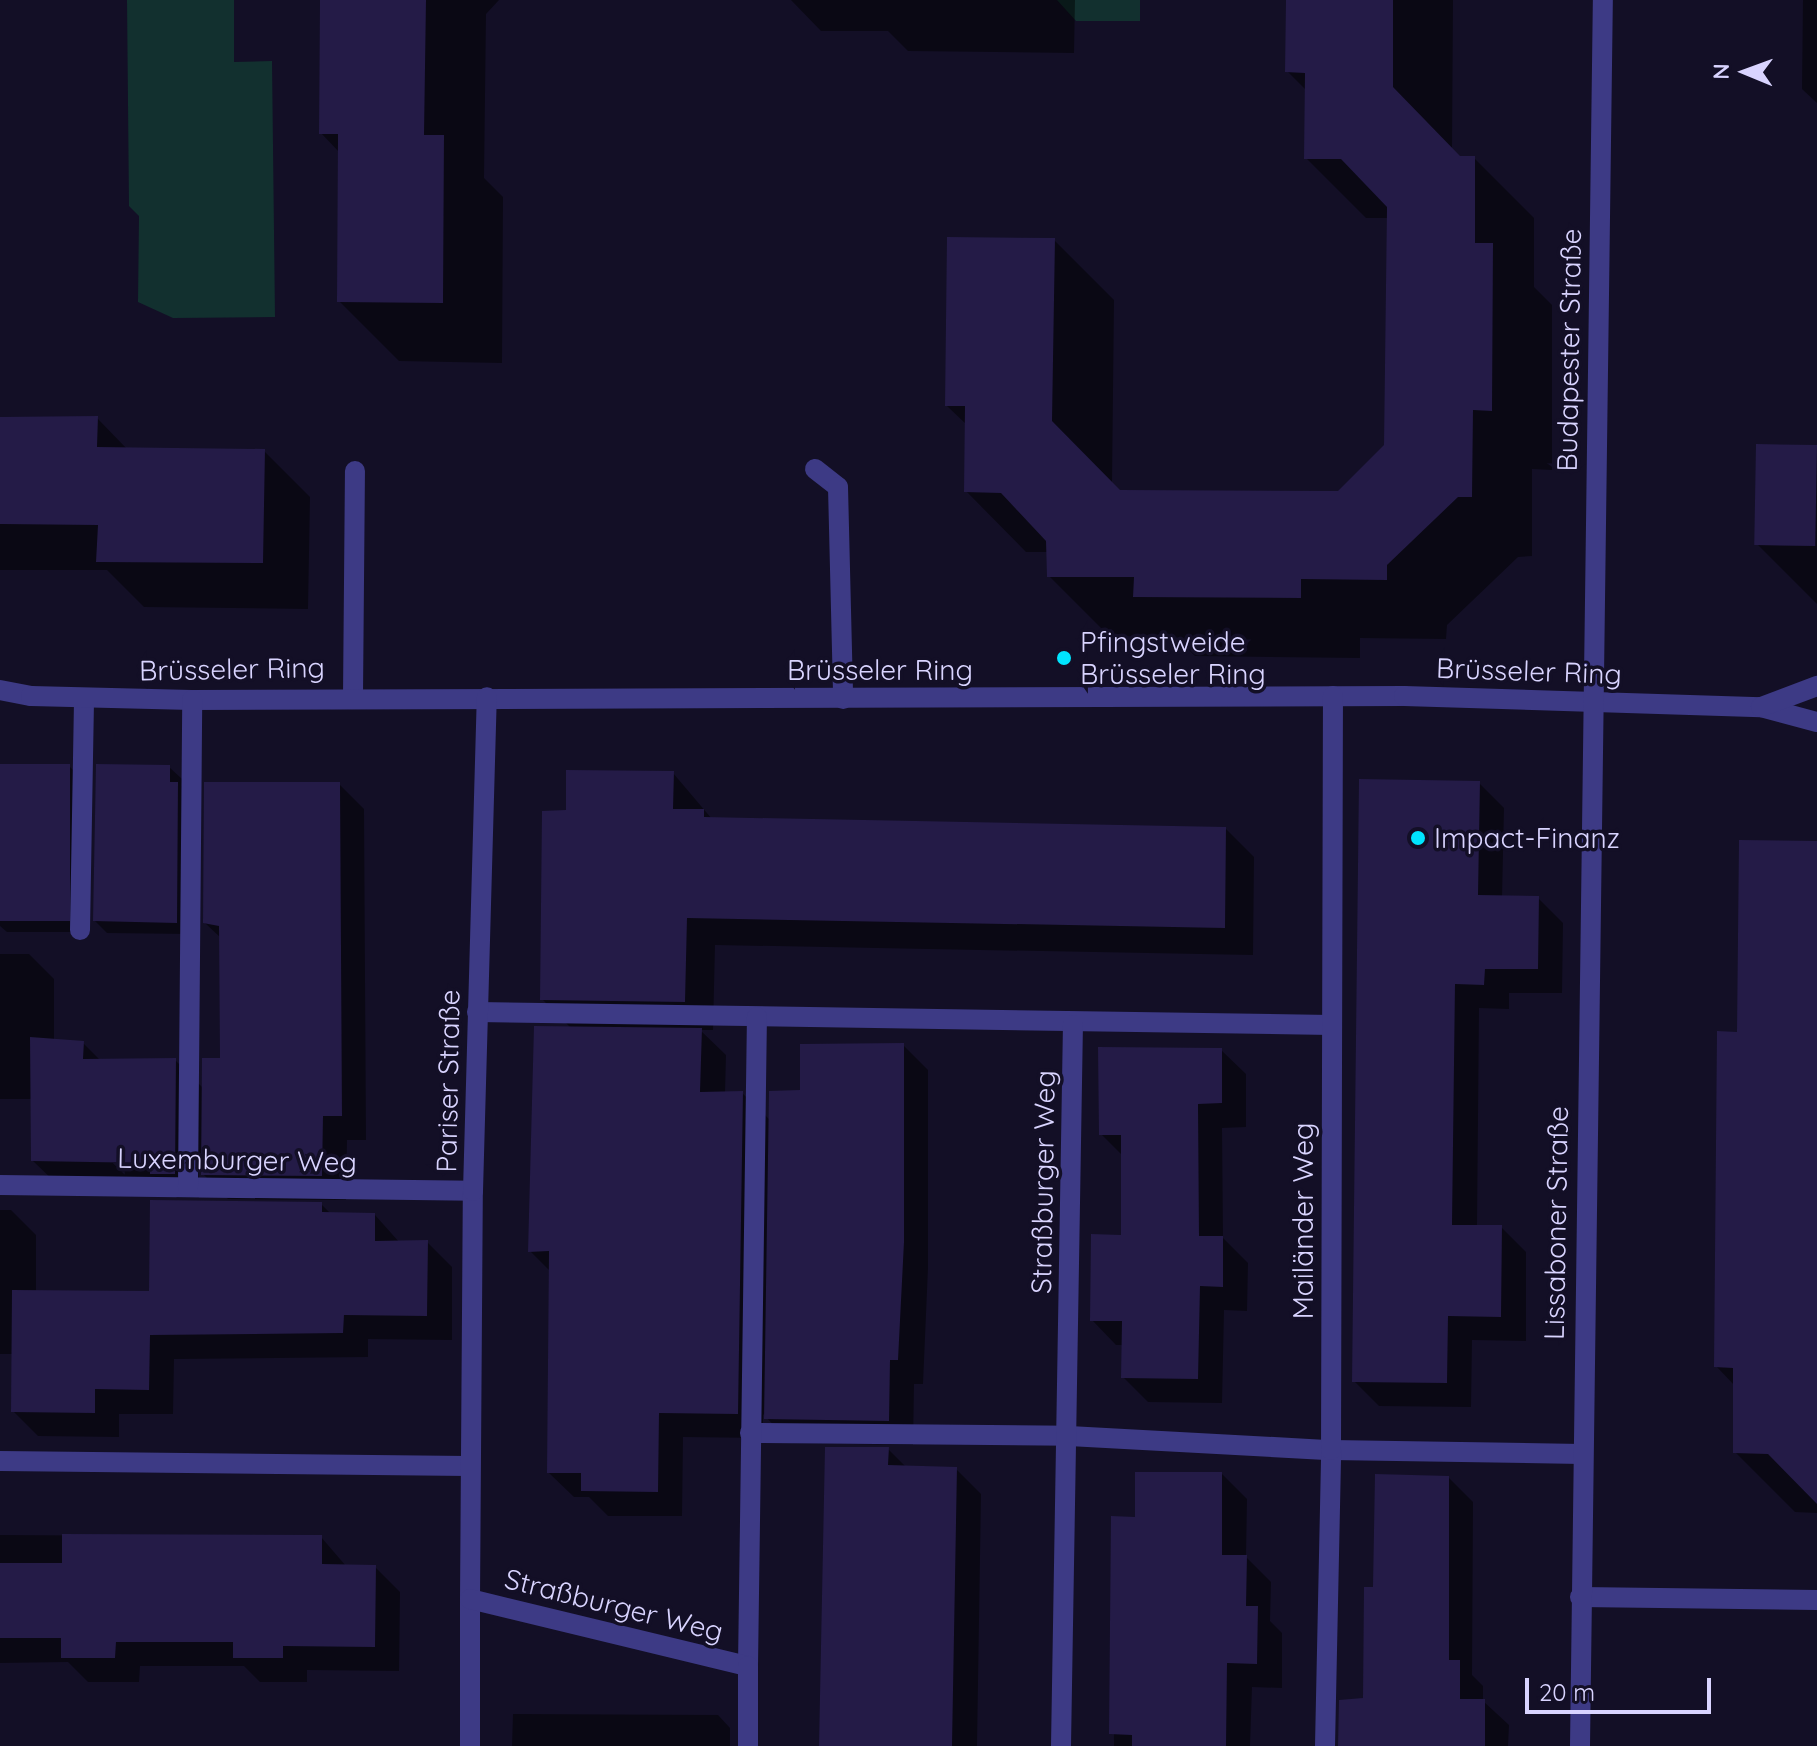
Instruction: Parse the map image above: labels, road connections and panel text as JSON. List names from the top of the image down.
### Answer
{
  "streets": {
    "street": [
      "Budapester Straße",
      "Brüsseler Ring",
      "Pariser Straße",
      "Luxemburger Weg",
      "Straßburger Weg",
      "Mailänder Weg",
      "Lissaboner Straße"
    ]
  },
  "crossings": [
    ["Budapester Straße", "Brüsseler Ring"],
    ["Budapester Straße", "Lissaboner Straße"],
    ["Brüsseler Ring", "Pariser Straße"],
    ["Brüsseler Ring", "Mailänder Weg"],
    ["Brüsseler Ring", "Lissaboner Straße"],
    ["Pariser Straße", "Luxemburger Weg"],
    ["Pariser Straße", "Straßburger Weg"]
  ],
  "places": ["Pfingstweide Brüsseler Ring", "Impact-Finanz"],
  "scale_bar": "20 m",
  "north": "left"
}
